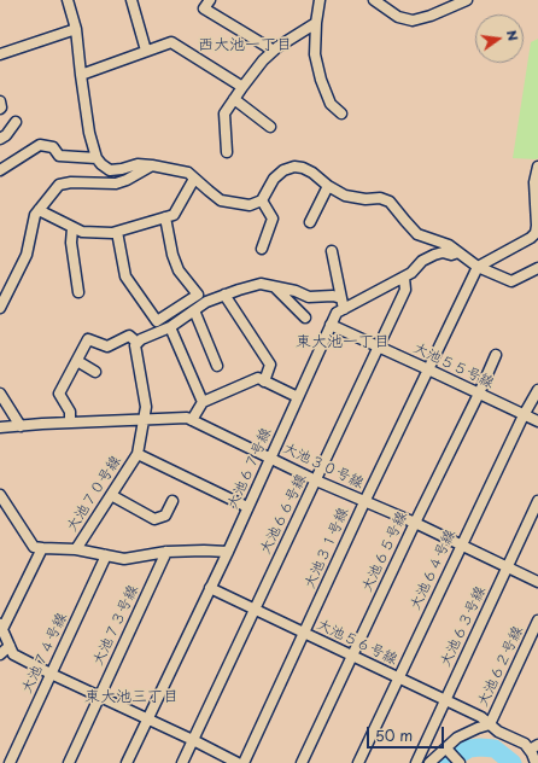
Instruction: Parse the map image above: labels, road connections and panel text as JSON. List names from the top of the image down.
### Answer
{
  "streets": {
    "street": [
      "大池５５号線",
      "大池３０号線",
      "大池６７号線",
      "大池７０号線",
      "大池６６号線",
      "大池３１号線",
      "大池６５号線",
      "大池６４号線",
      "大池７３号線",
      "大池６３号線",
      "大池５６号線",
      "大池７４号線",
      "大池６２号線"
    ]
  },
  "crossings": [
    ["大池５５号線", "大池６７号線"],
    ["大池５５号線", "大池６６号線"],
    ["大池５５号線", "大池３１号線"],
    ["大池５５号線", "大池６５号線"],
    ["大池５５号線", "大池６４号線"],
    ["大池３０号線", "大池６７号線"],
    ["大池３０号線", "大池７０号線"],
    ["大池３０号線", "大池６６号線"],
    ["大池３０号線", "大池３１号線"],
    ["大池３０号線", "大池６５号線"],
    ["大池３０号線", "大池６４号線"],
    ["大池３０号線", "大池６３号線"],
    ["大池６７号線", "大池７０号線"],
    ["大池６７号線", "大池６６号線"],
    ["大池６７号線", "大池５６号線"],
    ["大池６６号線", "大池５６号線"],
    ["大池３１号線", "大池５６号線"],
    ["大池６５号線", "大池５６号線"],
    ["大池６４号線", "大池５６号線"],
    ["大池６３号線", "大池５６号線"],
    ["大池５６号線", "大池６２号線"]
  ],
  "districts": ["西大池一丁目", "東大池一丁目", "東大池三丁目"],
  "scale_bar": "50 m",
  "north": "right"
}
